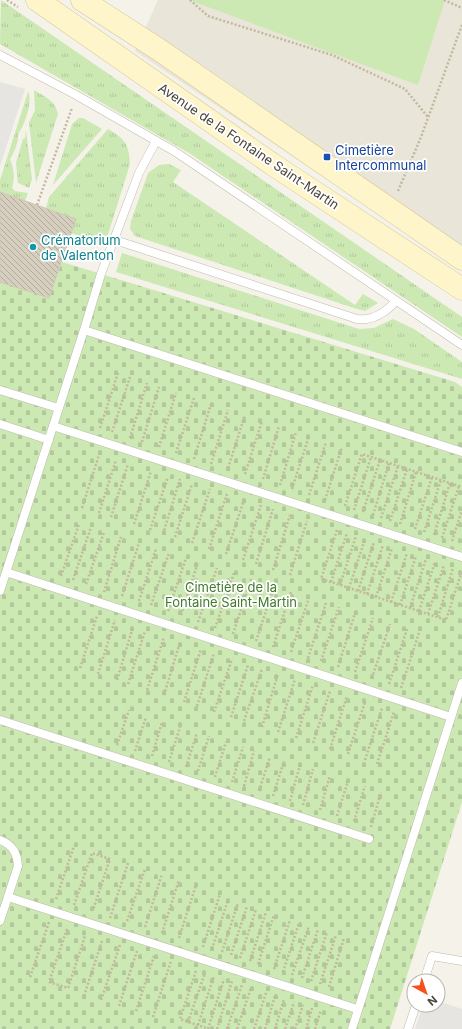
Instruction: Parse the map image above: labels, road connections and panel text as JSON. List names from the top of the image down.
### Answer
{
  "streets": {
    "main road": ["Avenue de la Fontaine Saint-Martin"]
  },
  "parks": ["Cimetière de la Fontaine Saint-Martin"],
  "places": {
    "transit": ["Cimetière Intercommunal"],
    "other": ["Crématorium de Valenton"]
  },
  "north": "bottom right"
}
